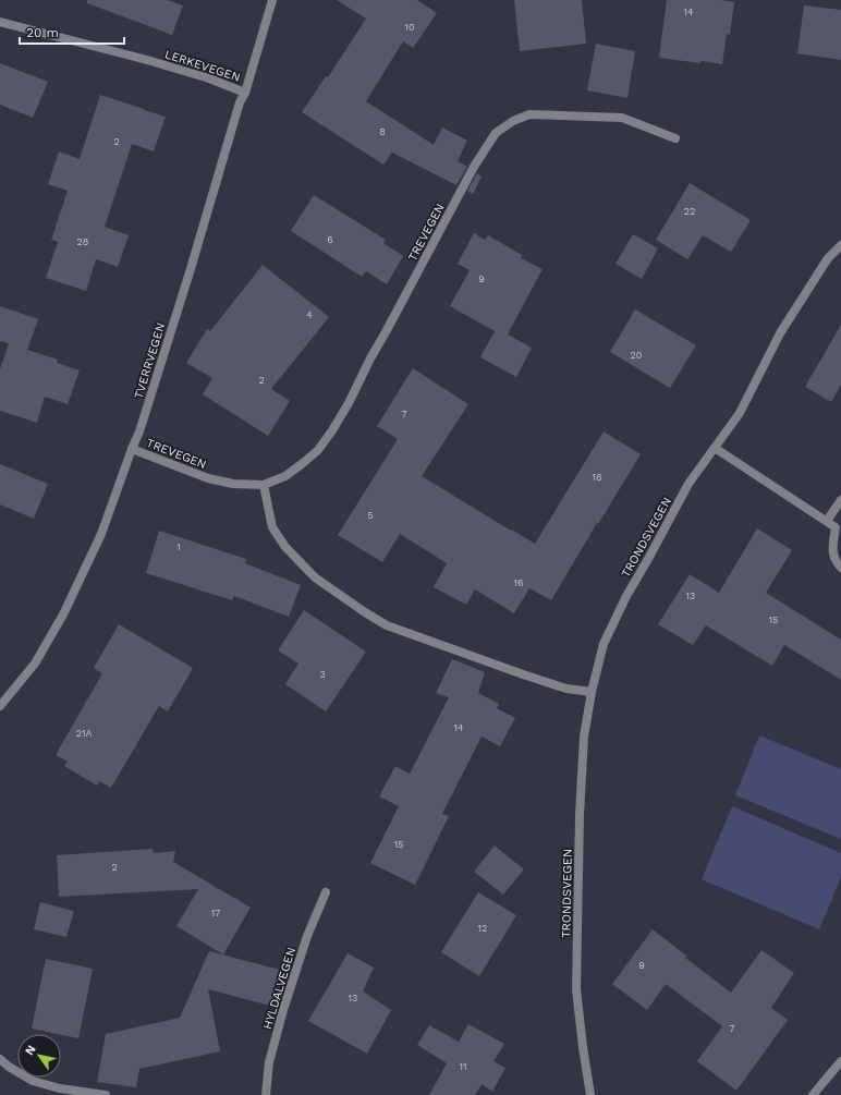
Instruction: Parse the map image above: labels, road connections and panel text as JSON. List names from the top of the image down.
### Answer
{
  "streets": {
    "street": [
      "LERKEVEGEN",
      "TREVEGEN",
      "TVERRVEGEN",
      "TRONDSVEGEN",
      "HYLDALVEGEN"
    ]
  },
  "crossings": [
    ["LERKEVEGEN", "TVERRVEGEN"],
    ["TREVEGEN", "TVERRVEGEN"]
  ],
  "house_numbers": [
    "14",
    "10",
    "8",
    "2",
    "22",
    "6",
    "28",
    "9",
    "4",
    "20",
    "2",
    "7",
    "18",
    "5",
    "1",
    "16",
    "13",
    "15",
    "3",
    "14",
    "21A",
    "15",
    "2",
    "17",
    "12",
    "9",
    "13",
    "7",
    "11"
  ],
  "scale_bar": "20 m",
  "north": "top left"
}
